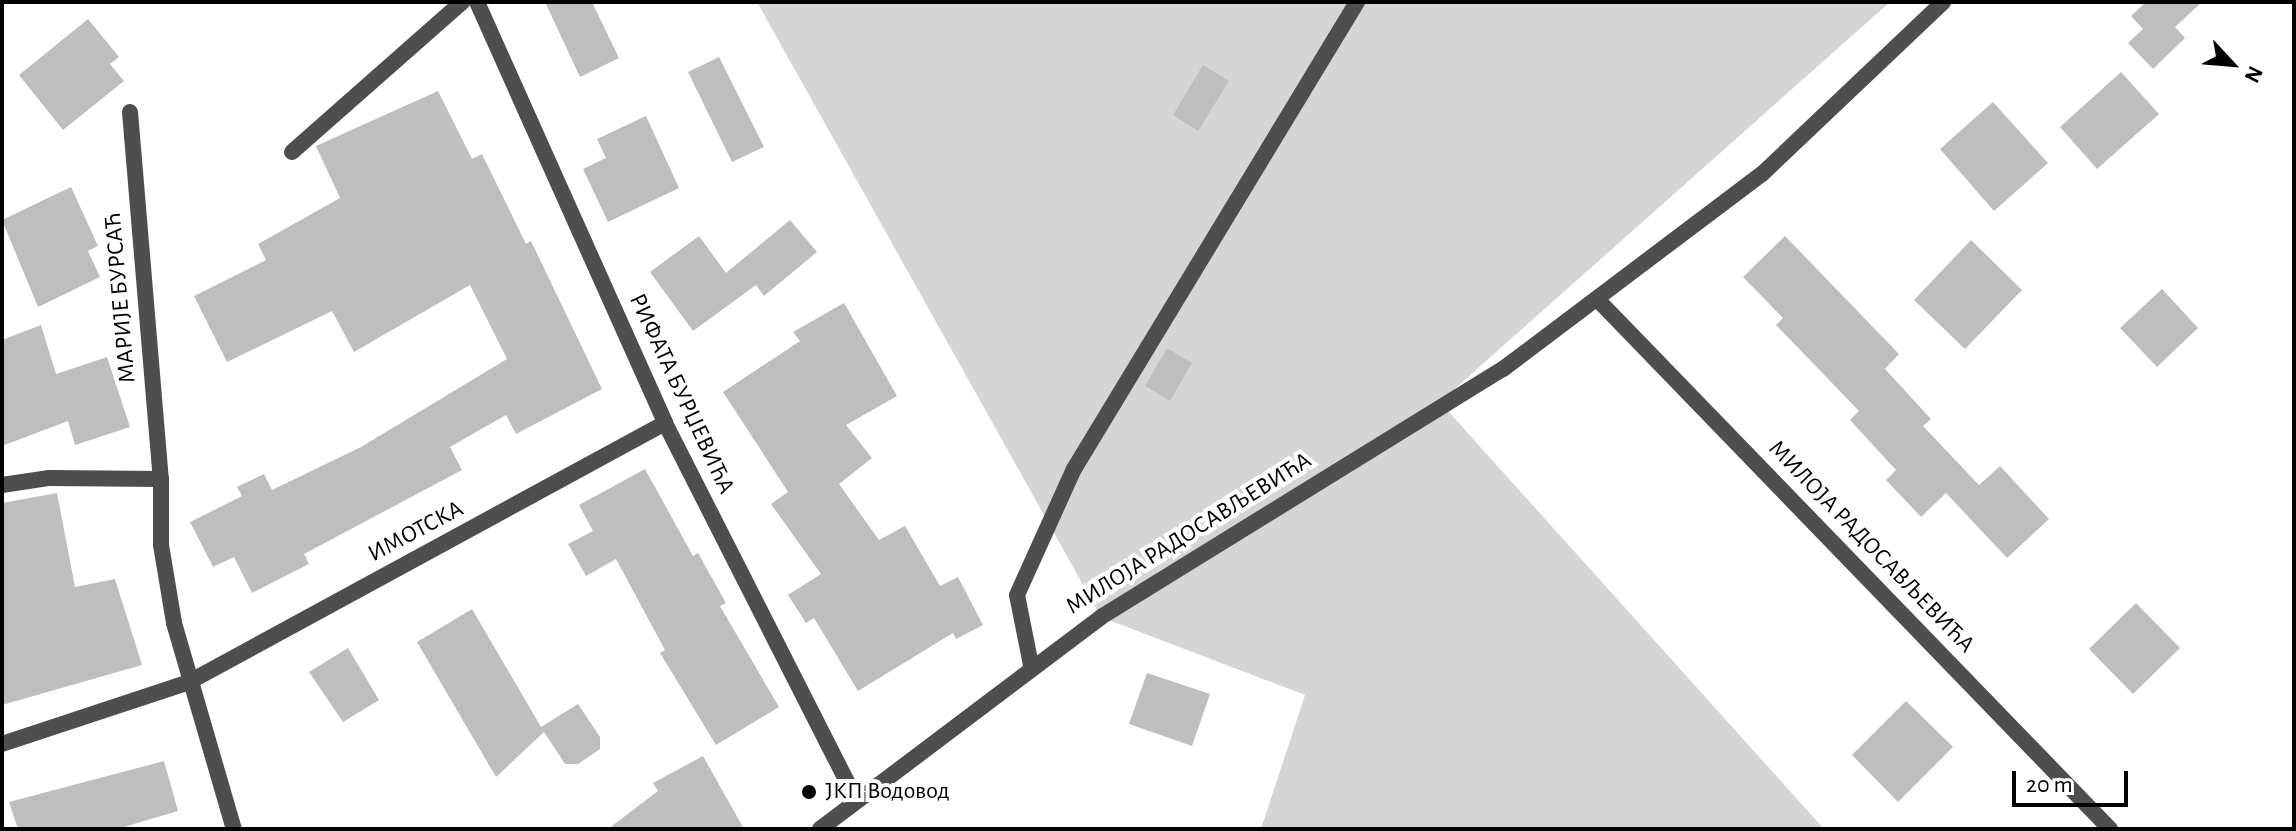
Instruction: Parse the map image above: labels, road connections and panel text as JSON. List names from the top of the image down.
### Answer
{
  "streets": {
    "street": [
      "МАРИЈЕ БУРСАЋ",
      "РИФАТА БУРЏЕВИЋА",
      "ИМОТСКА",
      "МИЛОЈА РАДОСАВЉЕВИЋА"
    ]
  },
  "crossings": [
    ["МАРИЈЕ БУРСАЋ", "ИМОТСКА"],
    ["РИФАТА БУРЏЕВИЋА", "ИМОТСКА"],
    ["РИФАТА БУРЏЕВИЋА", "МИЛОЈА РАДОСАВЉЕВИЋА"]
  ],
  "places": ["ЈКП Водовод"],
  "scale_bar": "20 m",
  "north": "bottom right"
}
